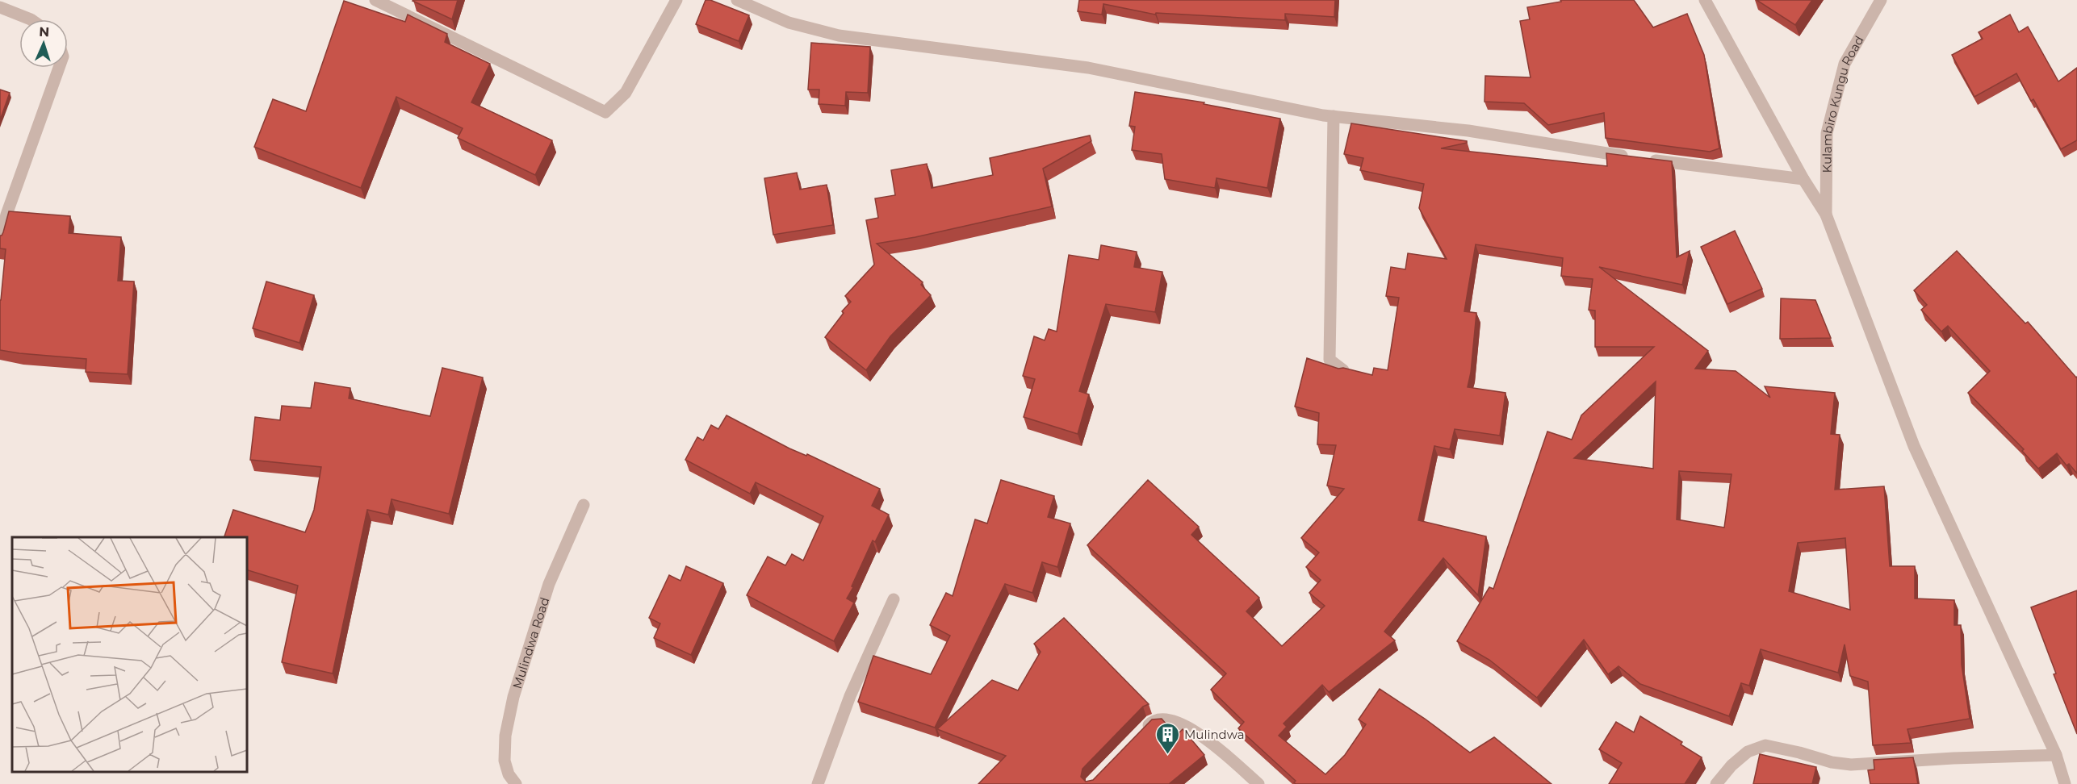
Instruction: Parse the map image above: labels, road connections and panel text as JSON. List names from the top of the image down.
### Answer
{
  "streets": {
    "street": ["Kulambiro Kungu Road", "Mulindwa Road"]
  },
  "places": {
    "building": ["Mulindwa"]
  },
  "north": "top"
}
